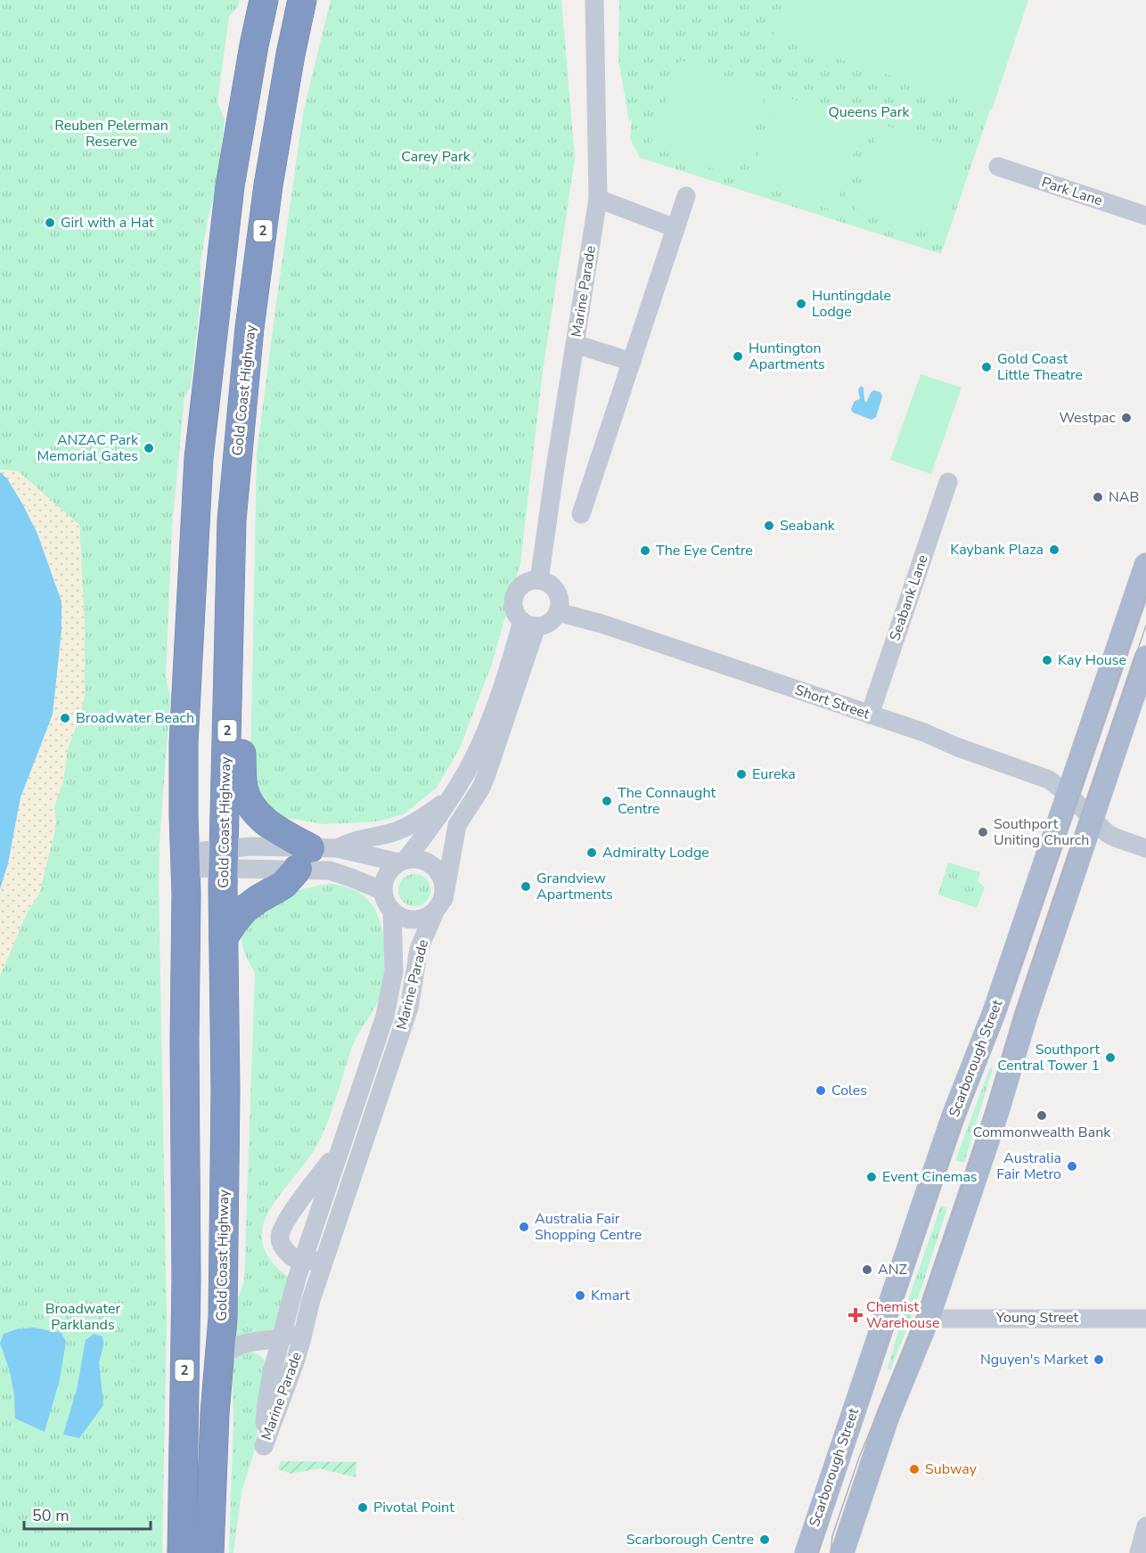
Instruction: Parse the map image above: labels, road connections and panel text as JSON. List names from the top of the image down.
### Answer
{
  "streets": {
    "highway": ["2", "Gold Coast Highway"],
    "main road": ["Scarborough Street"],
    "street": [
      "Park Lane",
      "Marine Parade",
      "Seabank Lane",
      "Short Street",
      "Young Street"
    ]
  },
  "crossings": [
    ["Marine Parade", "Short Street"],
    ["Seabank Lane", "Short Street"],
    ["Short Street", "Scarborough Street"]
  ],
  "parks": [
    "Queens Park",
    "Reuben Pelerman Reserve",
    "Carey Park",
    "Broadwater Parklands"
  ],
  "places": {
    "other": [
      "Girl with a Hat",
      "Huntingdale Lodge",
      "Huntington Apartments",
      "Gold Coast Little Theatre",
      "Westpac",
      "ANZAC Park Memorial Gates",
      "NAB",
      "Seabank",
      "Kaybank Plaza",
      "The Eye Centre",
      "Kay House",
      "Broadwater Beach",
      "Eureka",
      "The Connaught Centre",
      "Southport Uniting Church",
      "Admiralty Lodge",
      "Grandview Apartments",
      "Southport Central Tower 1",
      "Coles",
      "Commonwealth Bank",
      "Australia Fair Metro",
      "Event Cinemas",
      "Australia Fair Shopping Centre",
      "ANZ",
      "Kmart",
      "Nguyen's Market",
      "Subway",
      "Pivotal Point",
      "Scarborough Centre"
    ],
    "health": ["Chemist Warehouse"]
  },
  "scale_bar": "50 m"
}
